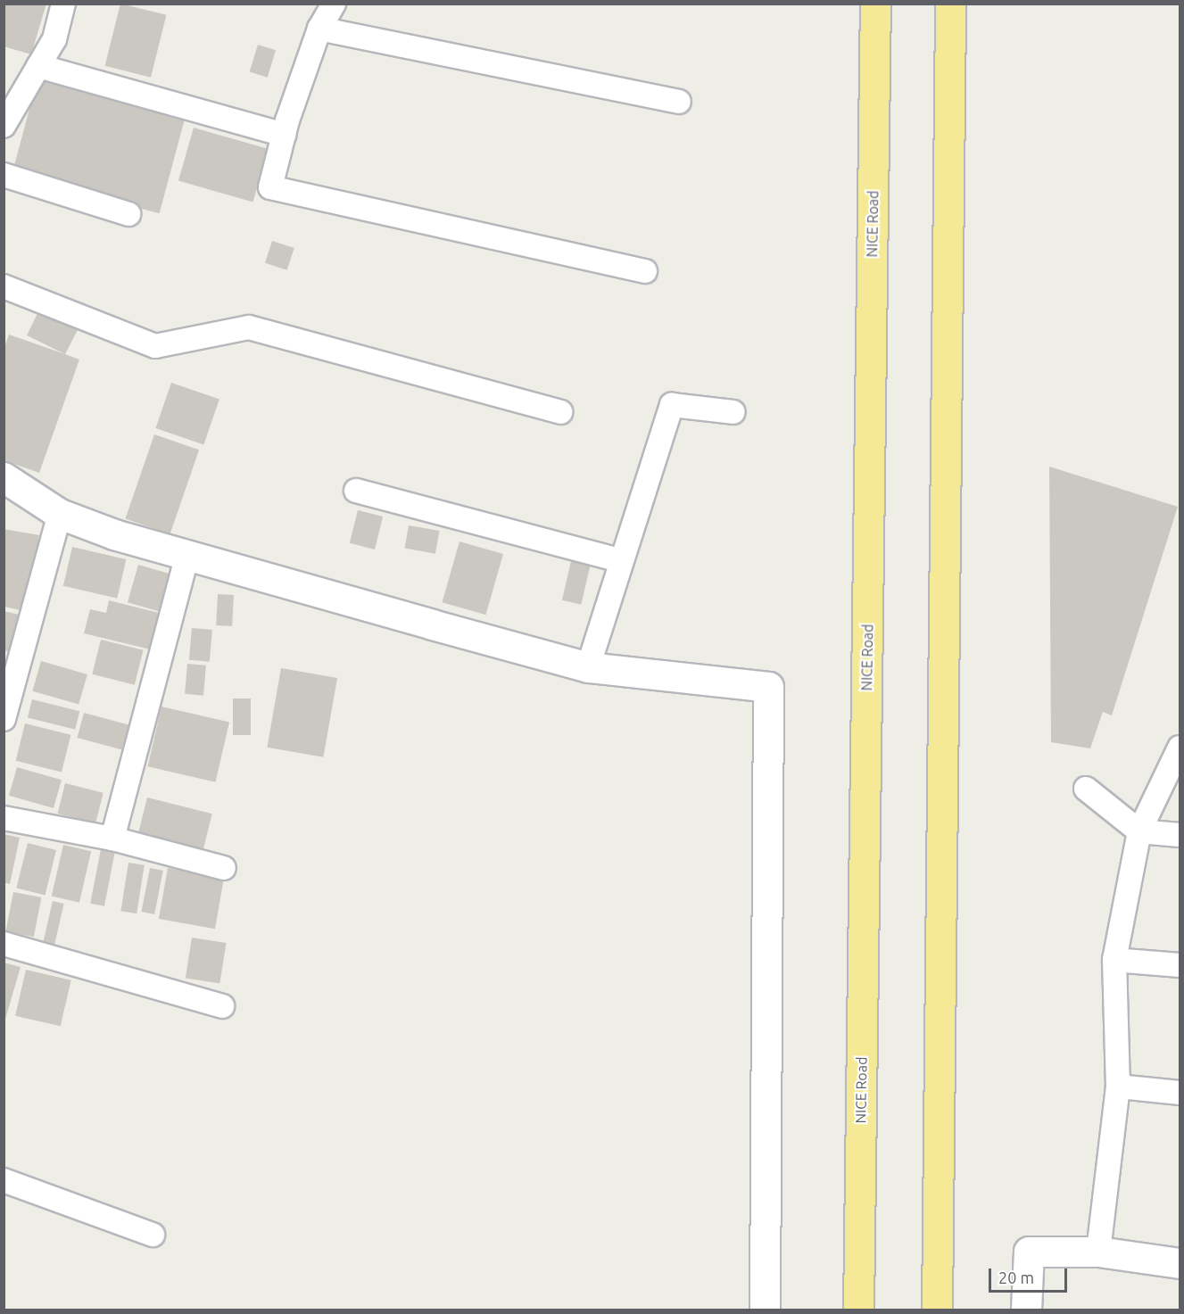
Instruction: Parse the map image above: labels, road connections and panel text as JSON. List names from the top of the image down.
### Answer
{
  "streets": {
    "highway": ["NICE Road"]
  },
  "scale_bar": "20 m"
}
